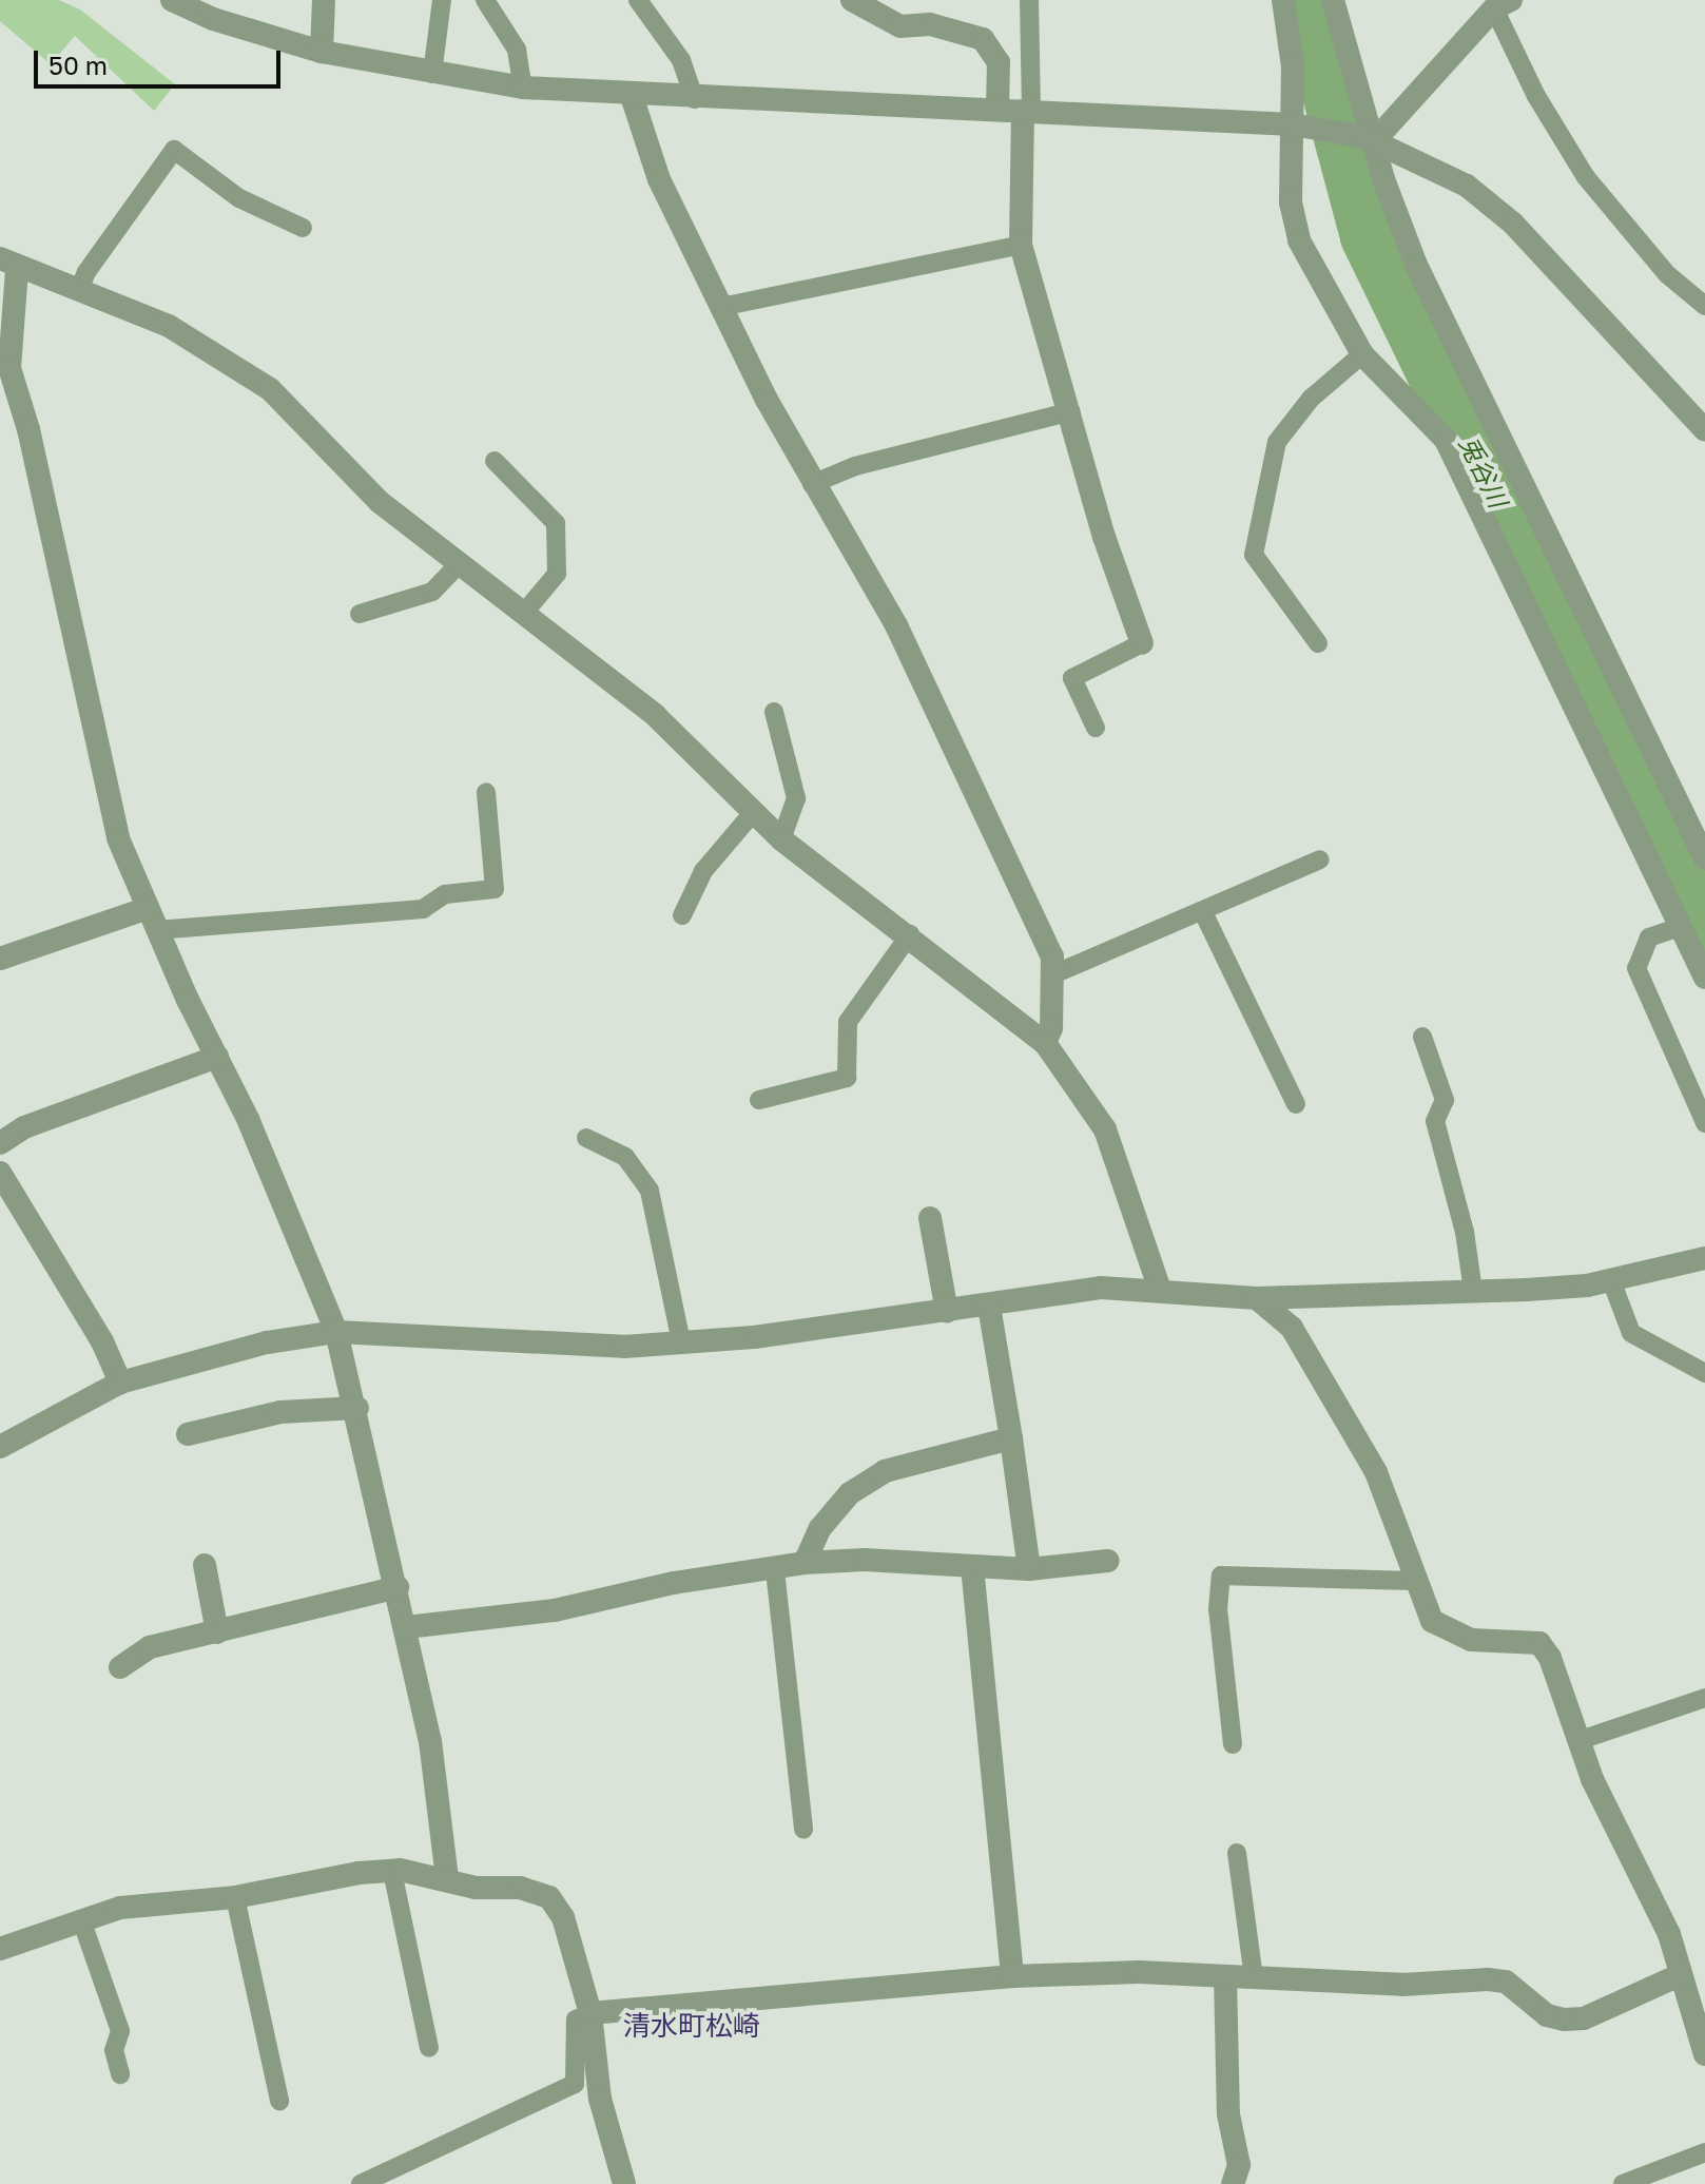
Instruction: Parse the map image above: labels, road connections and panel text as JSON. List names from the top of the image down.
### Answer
{
  "districts": ["清水町松崎"],
  "water": ["兎谷川"],
  "scale_bar": "50 m"
}
